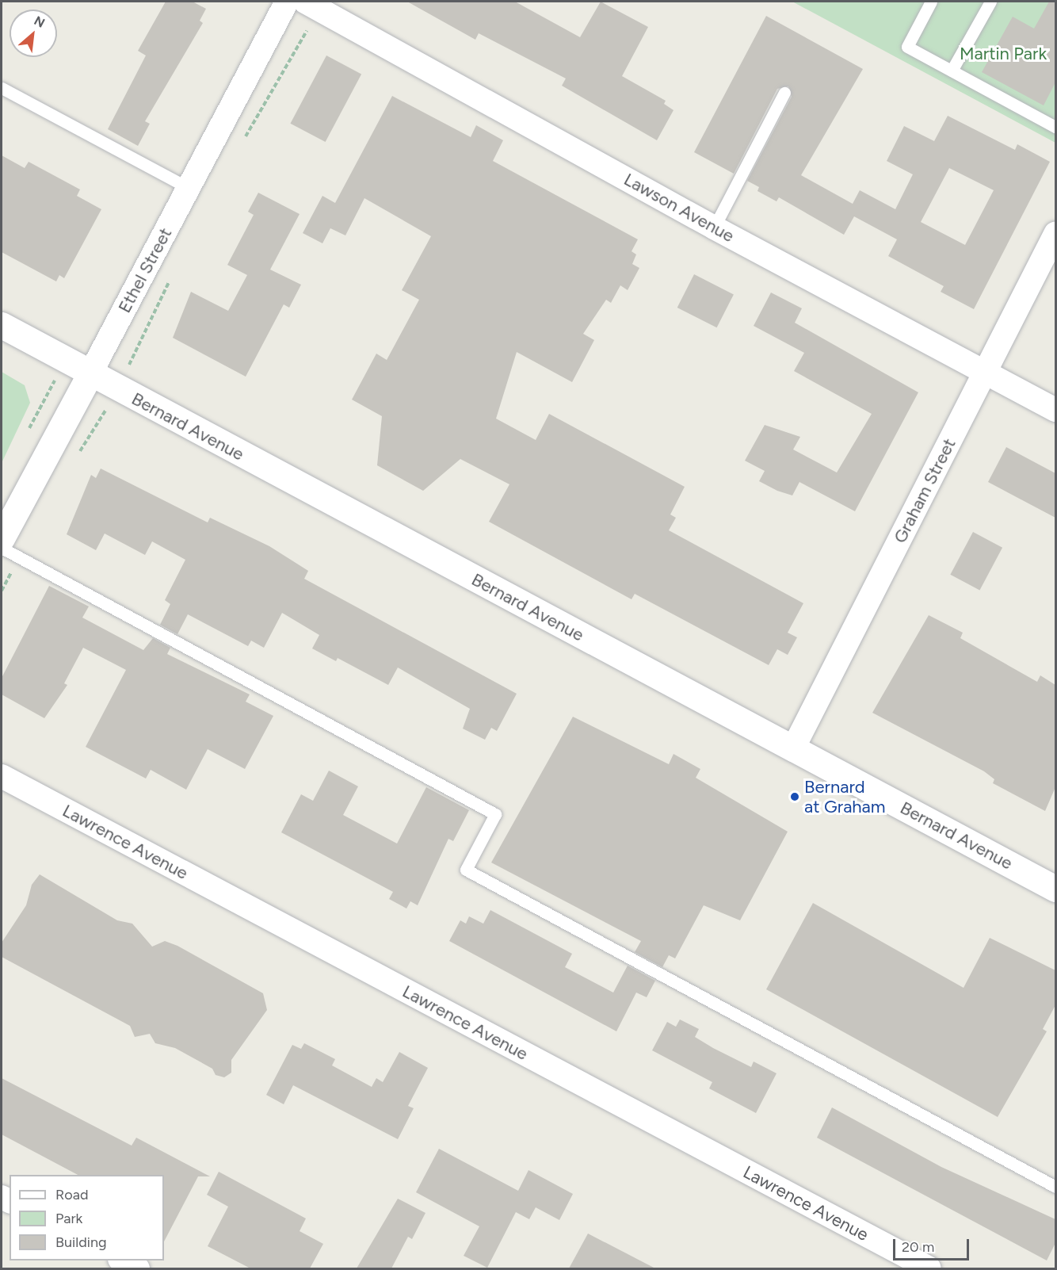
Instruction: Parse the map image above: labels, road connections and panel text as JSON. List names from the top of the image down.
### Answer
{
  "streets": {
    "street": [
      "Lawson Avenue",
      "Ethel Street",
      "Bernard Avenue",
      "Graham Street",
      "Lawrence Avenue"
    ]
  },
  "crossings": [
    ["Lawson Avenue", "Graham Street"],
    ["Ethel Street", "Bernard Avenue"],
    ["Bernard Avenue", "Graham Street"]
  ],
  "parks": ["Martin Park"],
  "places": ["Bernard at Graham"],
  "legend": ["Road", "Park", "Building"],
  "scale_bar": "20 m",
  "north": "top right"
}
